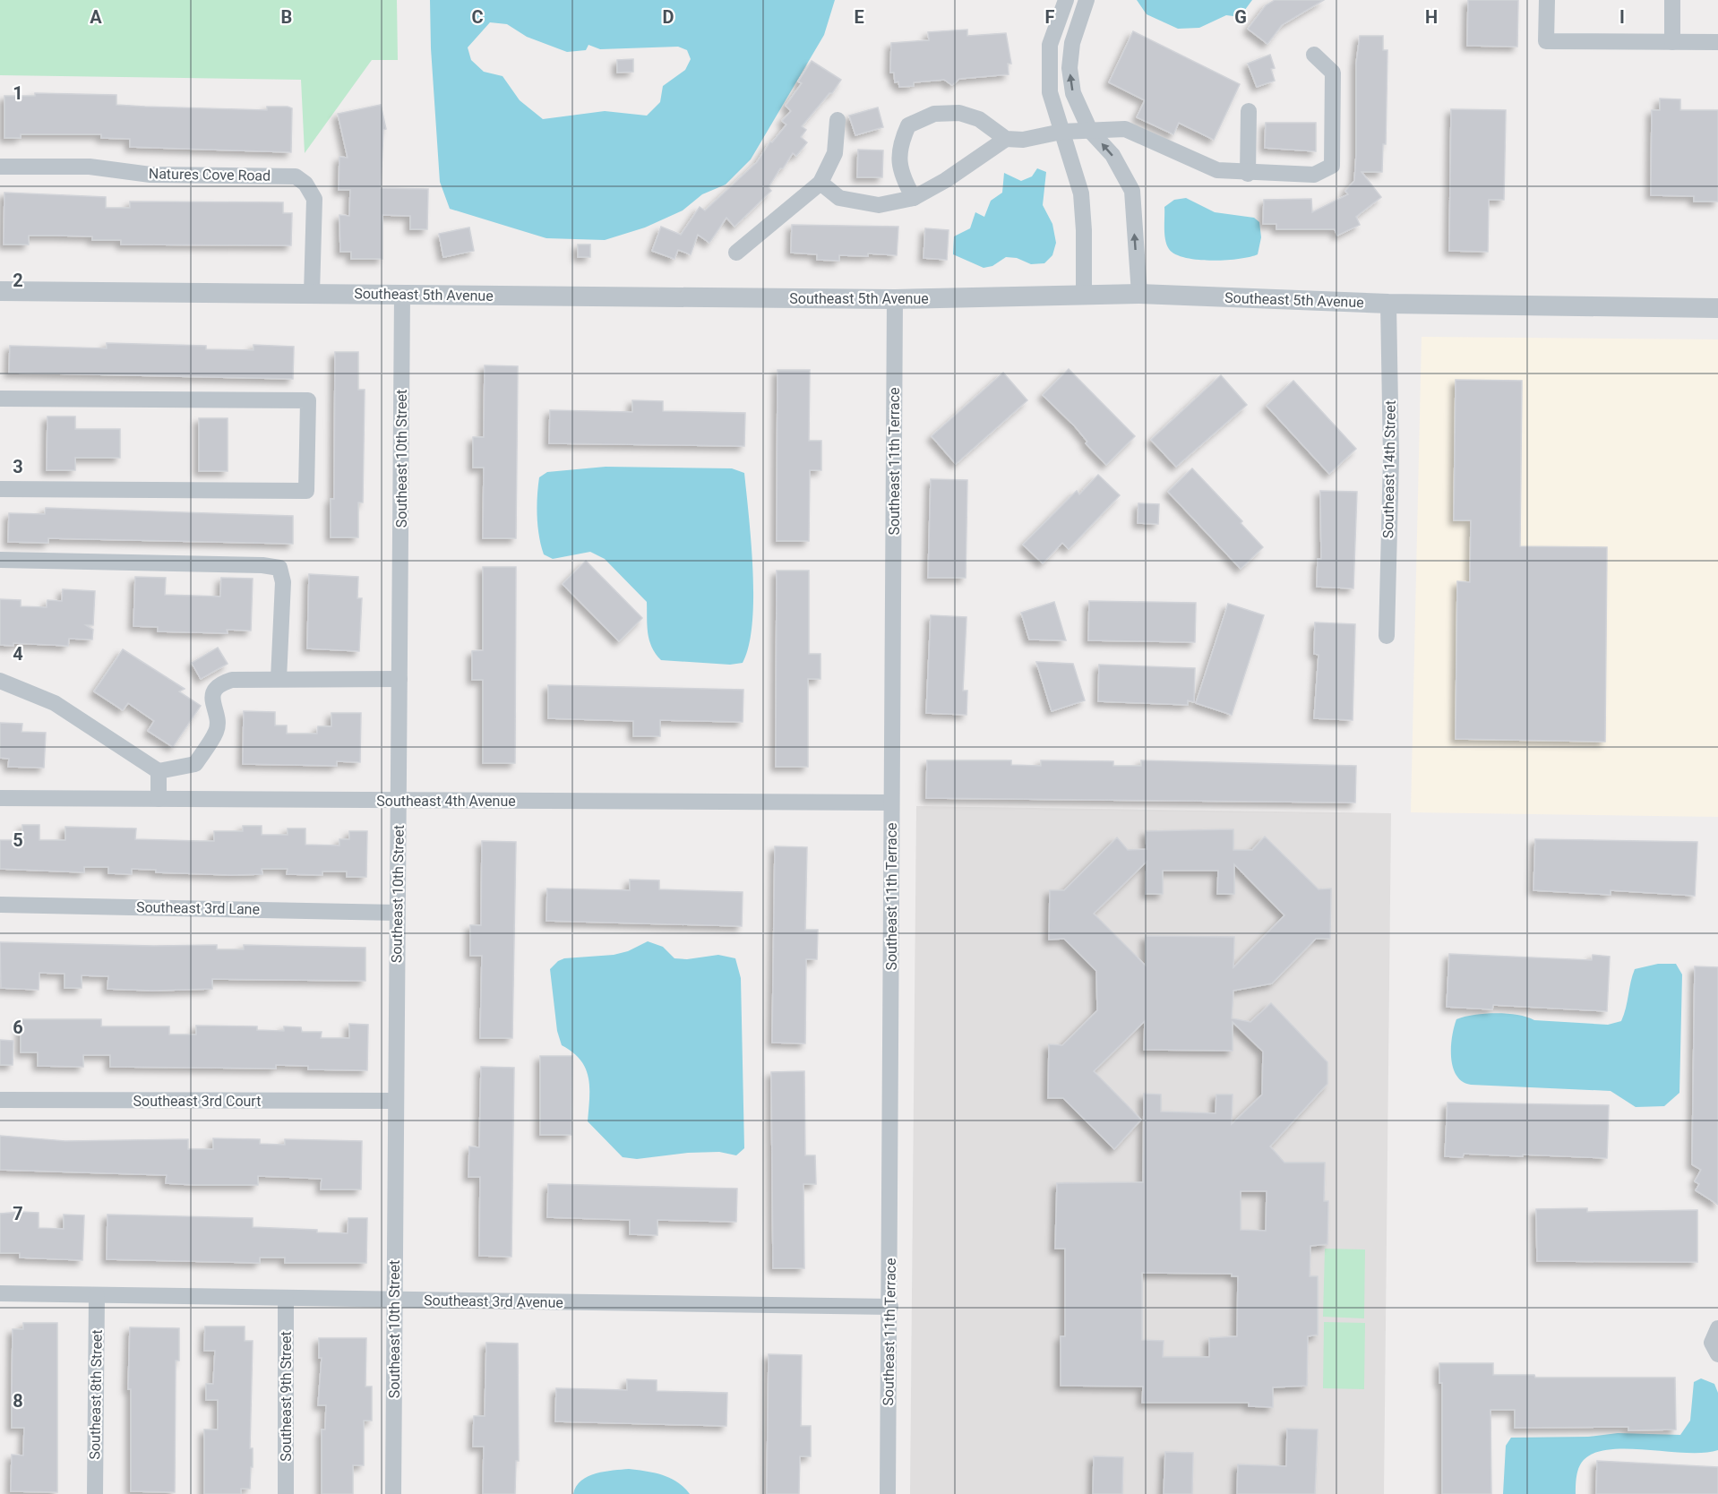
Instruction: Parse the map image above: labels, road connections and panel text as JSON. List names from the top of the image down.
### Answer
{
  "streets": {
    "street": [
      "Natures Cove Road",
      "Southeast 5th Avenue",
      "Southeast 10th Street",
      "Southeast 11th Terrace",
      "Southeast 14th Street",
      "Southeast 4th Avenue",
      "Southeast 3rd Lane",
      "Southeast 3rd Court",
      "Southeast 3rd Avenue",
      "Southeast 8th Street",
      "Southeast 9th Street"
    ]
  },
  "crossings": [
    ["Natures Cove Road", "Southeast 5th Avenue"],
    ["Southeast 5th Avenue", "Southeast 10th Street"],
    ["Southeast 5th Avenue", "Southeast 11th Terrace"],
    ["Southeast 5th Avenue", "Southeast 14th Street"],
    ["Southeast 10th Street", "Southeast 4th Avenue"],
    ["Southeast 10th Street", "Southeast 3rd Lane"],
    ["Southeast 10th Street", "Southeast 3rd Court"],
    ["Southeast 10th Street", "Southeast 3rd Avenue"],
    ["Southeast 11th Terrace", "Southeast 4th Avenue"],
    ["Southeast 11th Terrace", "Southeast 3rd Avenue"],
    ["Southeast 3rd Avenue", "Southeast 8th Street"],
    ["Southeast 3rd Avenue", "Southeast 9th Street"]
  ],
  "grid": {
    "columns": [
      "A",
      "B",
      "C",
      "D",
      "E",
      "F",
      "G",
      "H",
      "I"
    ],
    "rows": [
      "1",
      "2",
      "3",
      "4",
      "5",
      "6",
      "7",
      "8"
    ]
  }
}
